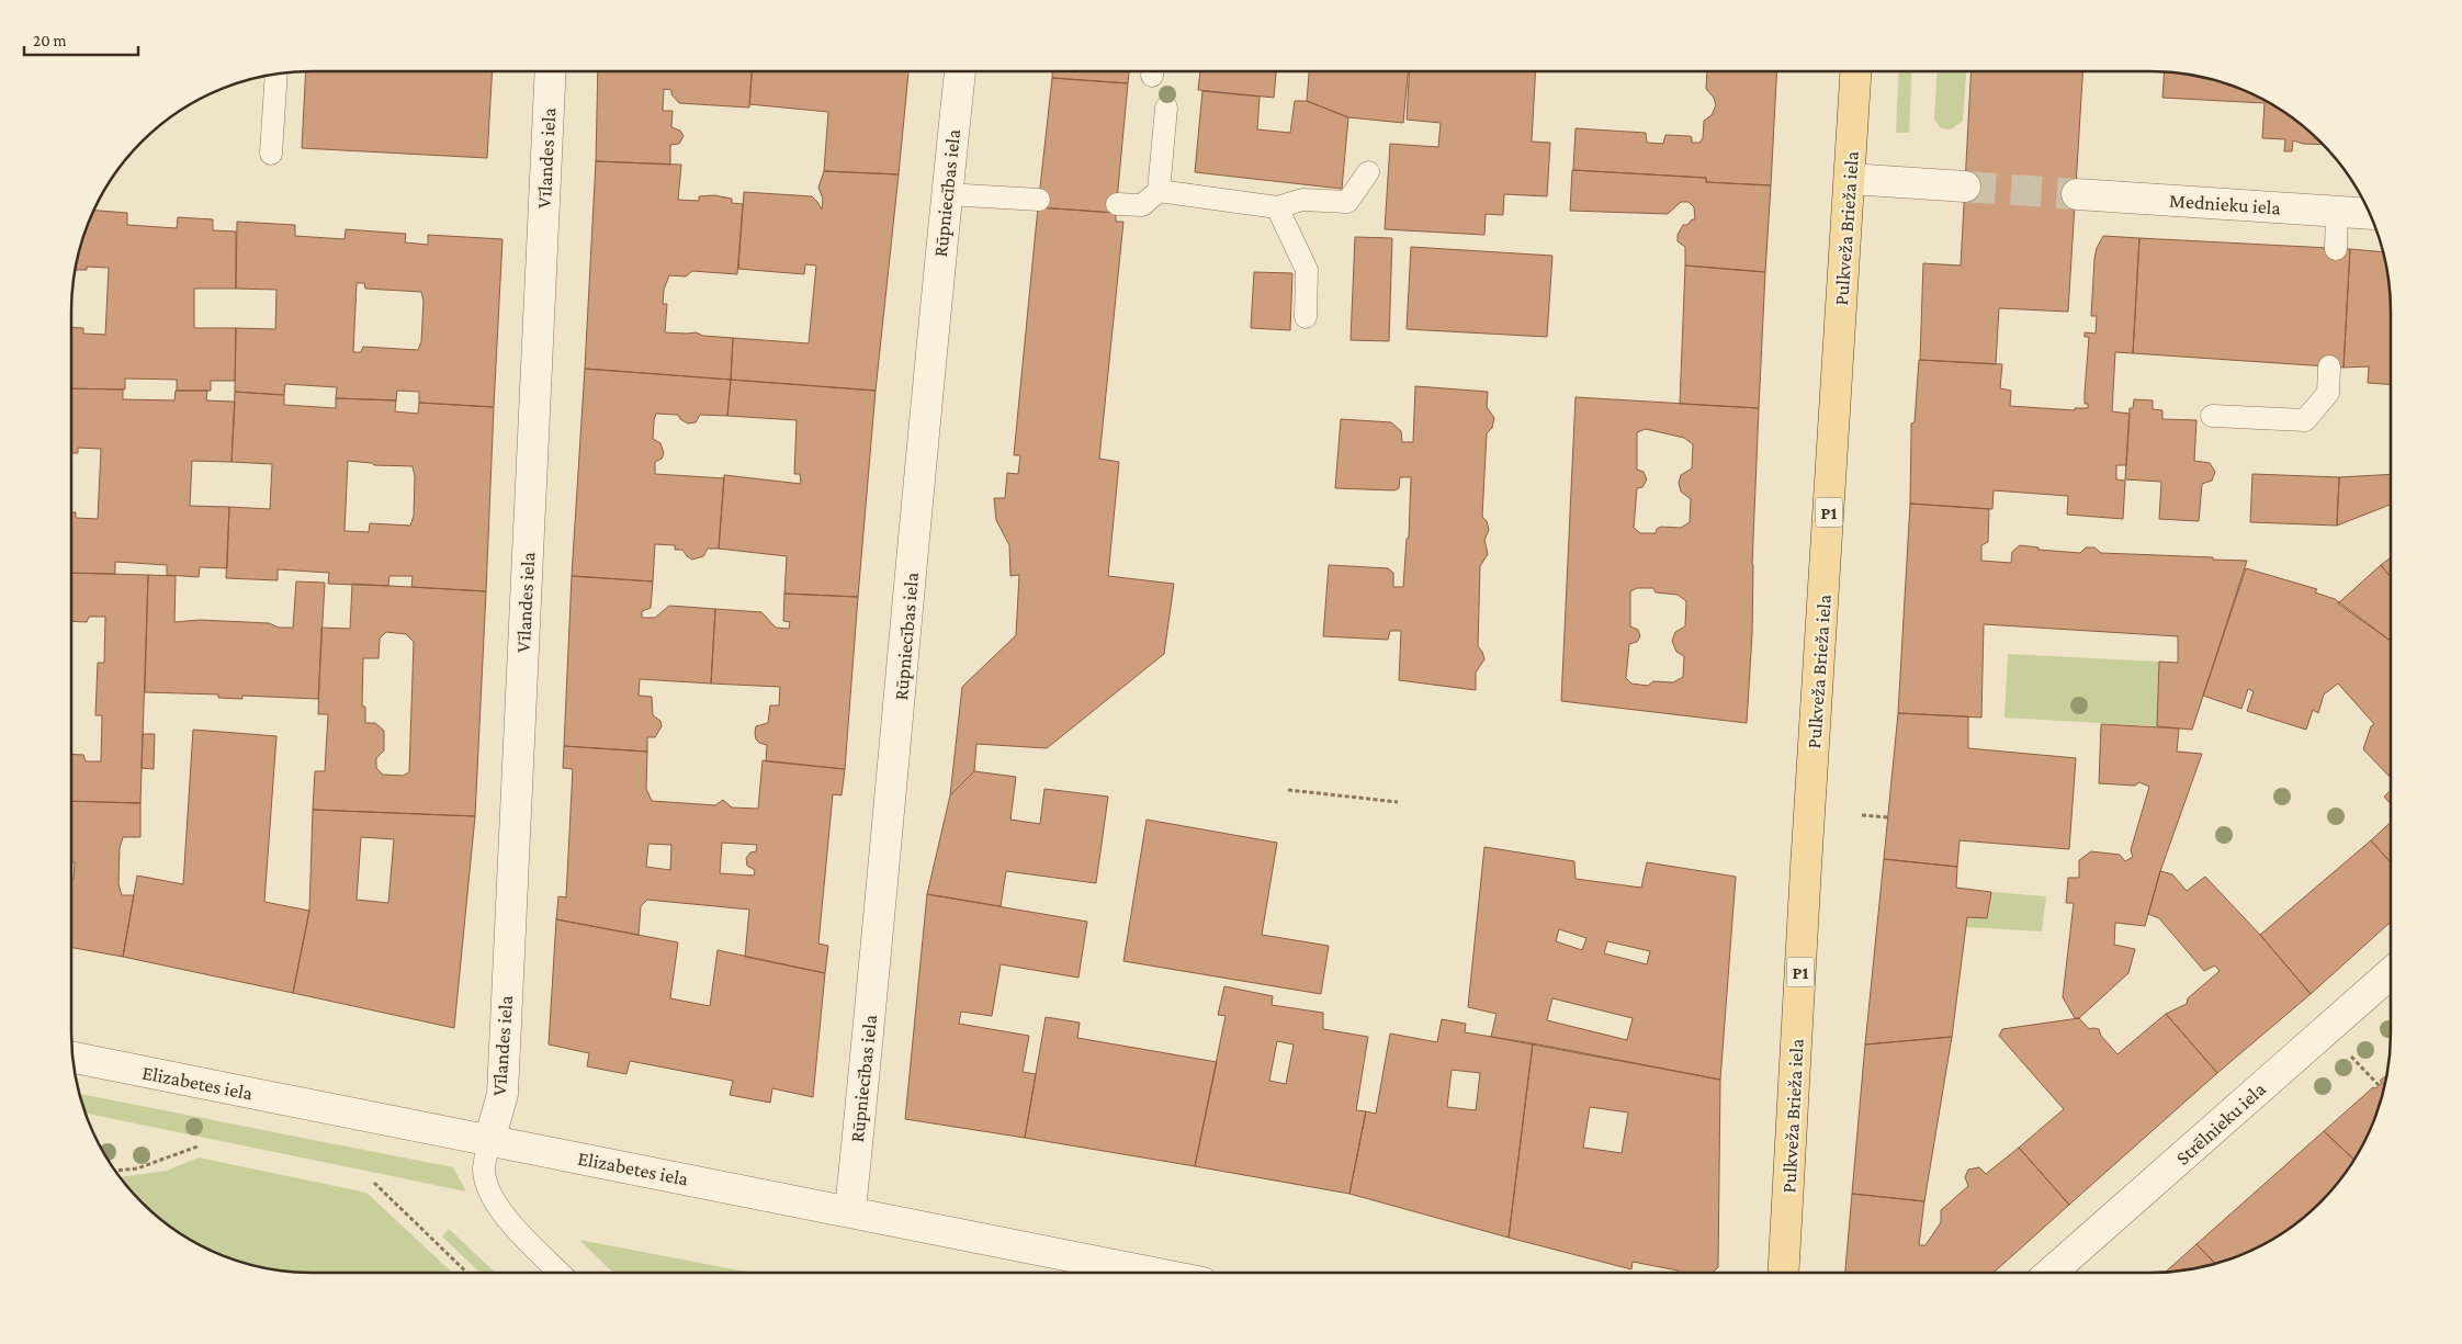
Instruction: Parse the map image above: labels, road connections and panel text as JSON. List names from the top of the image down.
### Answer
{
  "streets": {
    "main road": ["Pulkveža Brieža iela", "P1"],
    "street": [
      "Vīlandes iela",
      "Rūpniecības iela",
      "Mednieku iela",
      "Elizabetes iela",
      "Strēlnieku iela"
    ]
  },
  "crossings": [
    ["Vīlandes iela", "Elizabetes iela"],
    ["Rūpniecības iela", "Elizabetes iela"]
  ],
  "scale_bar": "20 m"
}
